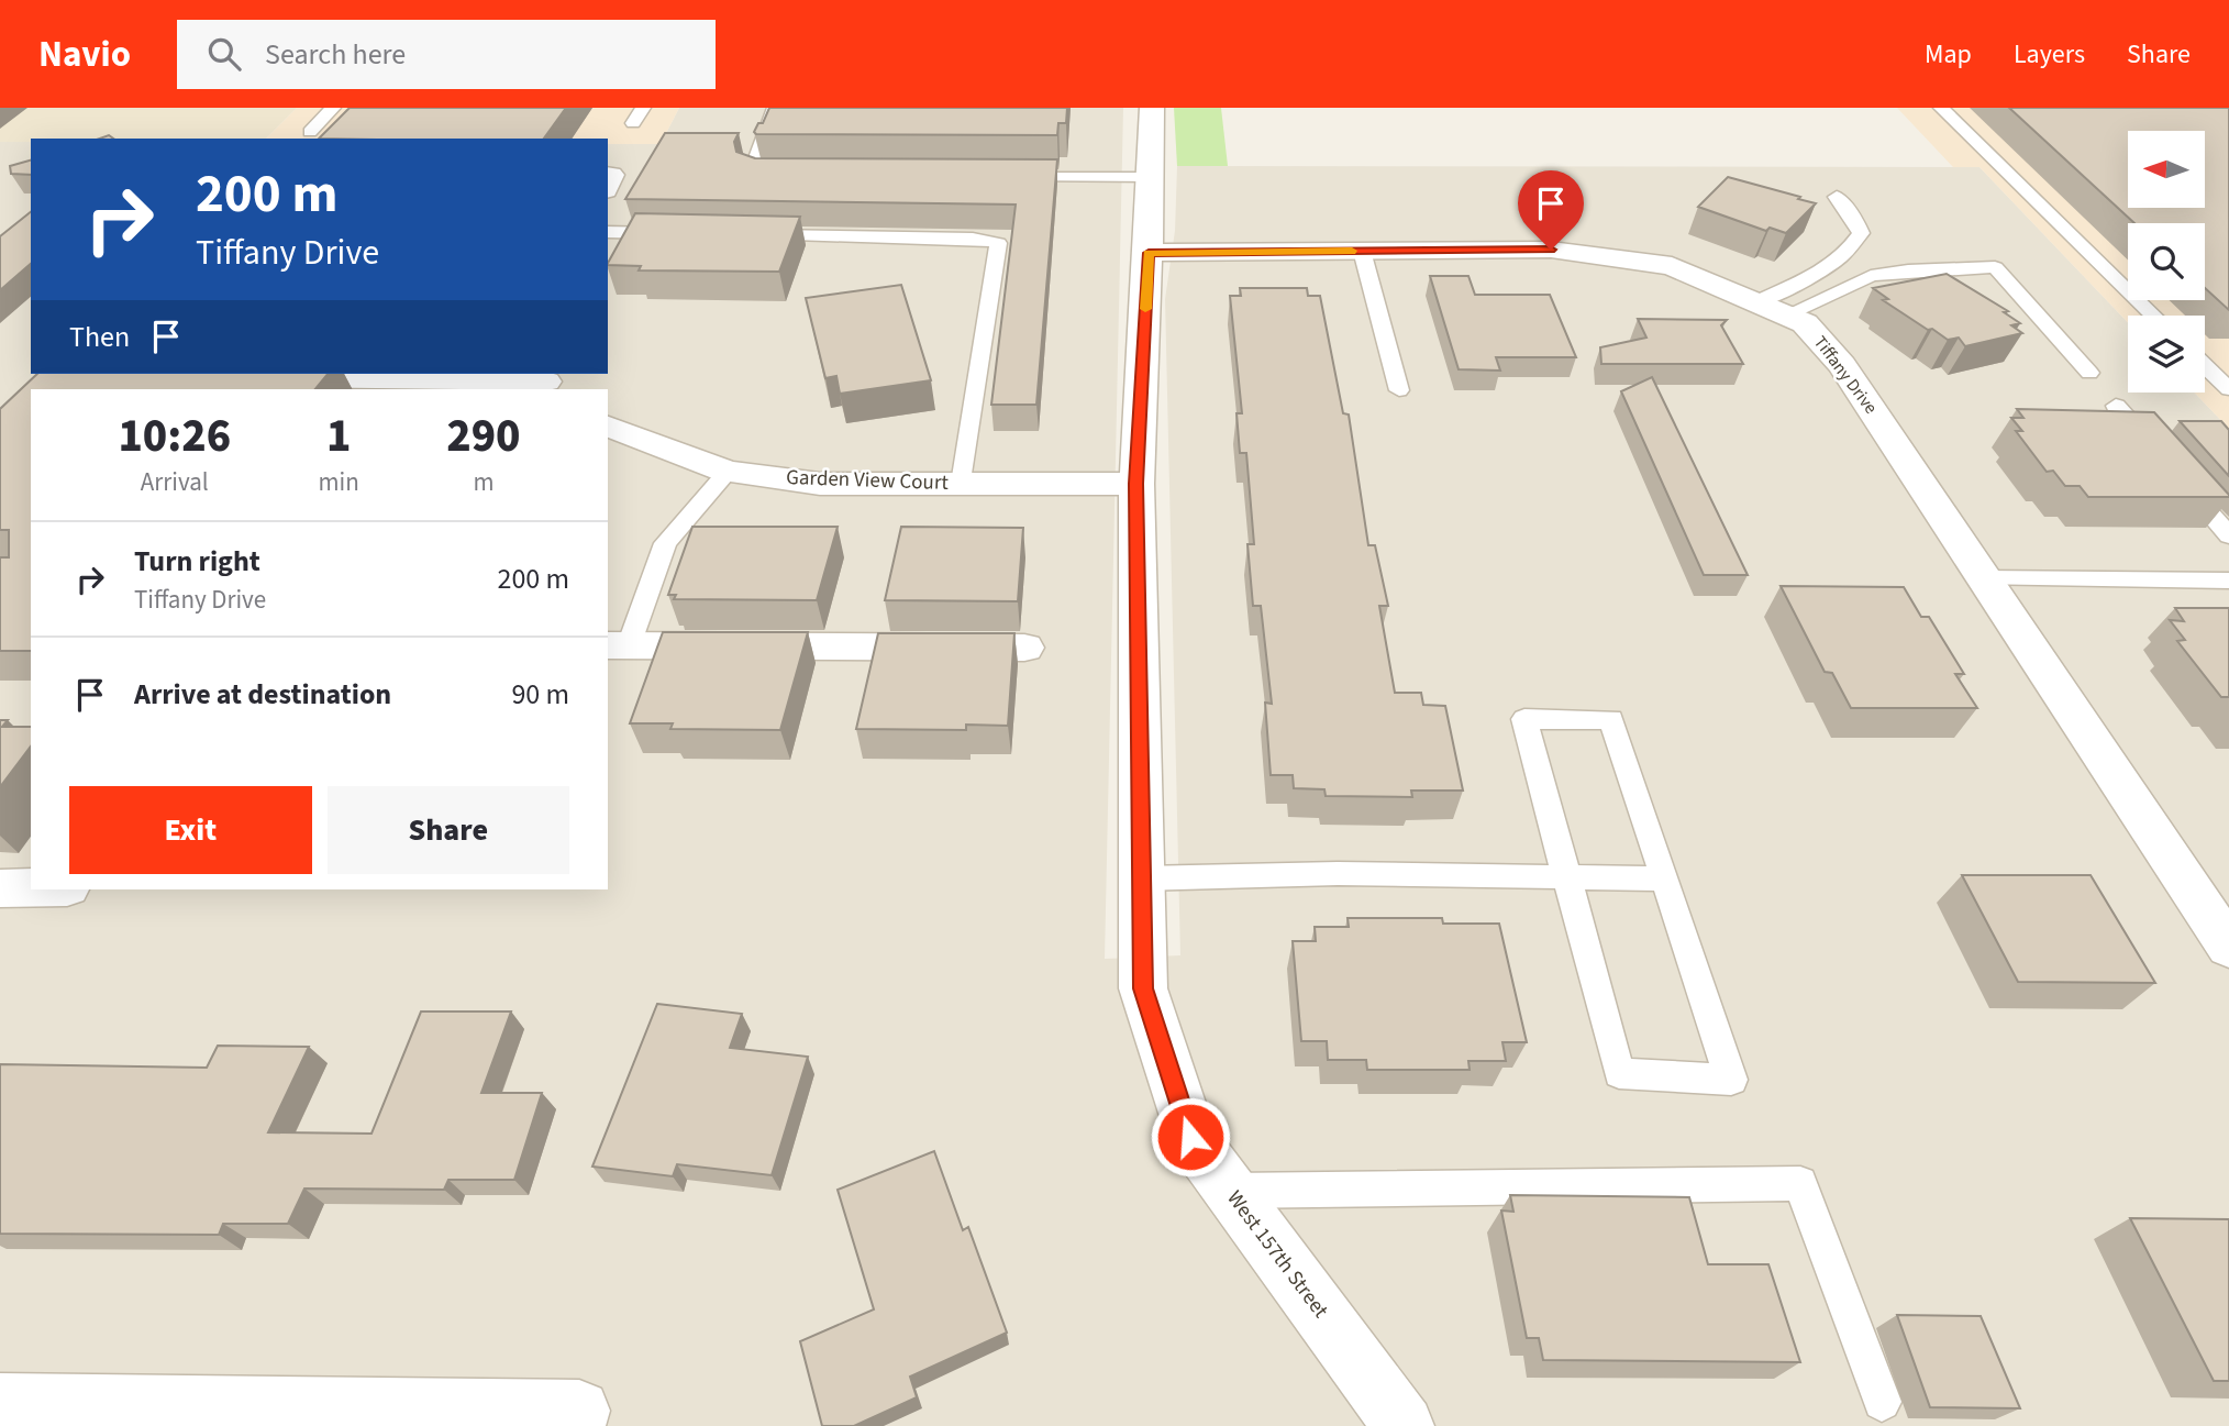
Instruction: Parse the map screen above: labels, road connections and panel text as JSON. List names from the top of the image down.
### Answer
{
  "streets": {
    "street": ["Tiffany Drive", "Garden View Court", "West 157th Street"]
  },
  "crossings": [
    ["Tiffany Drive", "West 157th Street"],
    ["Garden View Court", "West 157th Street"]
  ],
  "north": "left",
  "page": {
    "header": "Navio",
    "search": "Search here",
    "nav": ["Map", "Layers", "Share"],
    "turn": ["200 m", "Tiffany Drive"],
    "then": "Then",
    "eta": [
      "10:26",
      "Arrival",
      "1",
      "min",
      "290",
      "m"
    ],
    "list": [
      {
        "name": "Turn right",
        "note": "Tiffany Drive",
        "value": "200 m"
      },
      {
        "name": "Arrive at destination",
        "value": "90 m"
      }
    ],
    "buttons": ["Exit", "Share"]
  }
}
